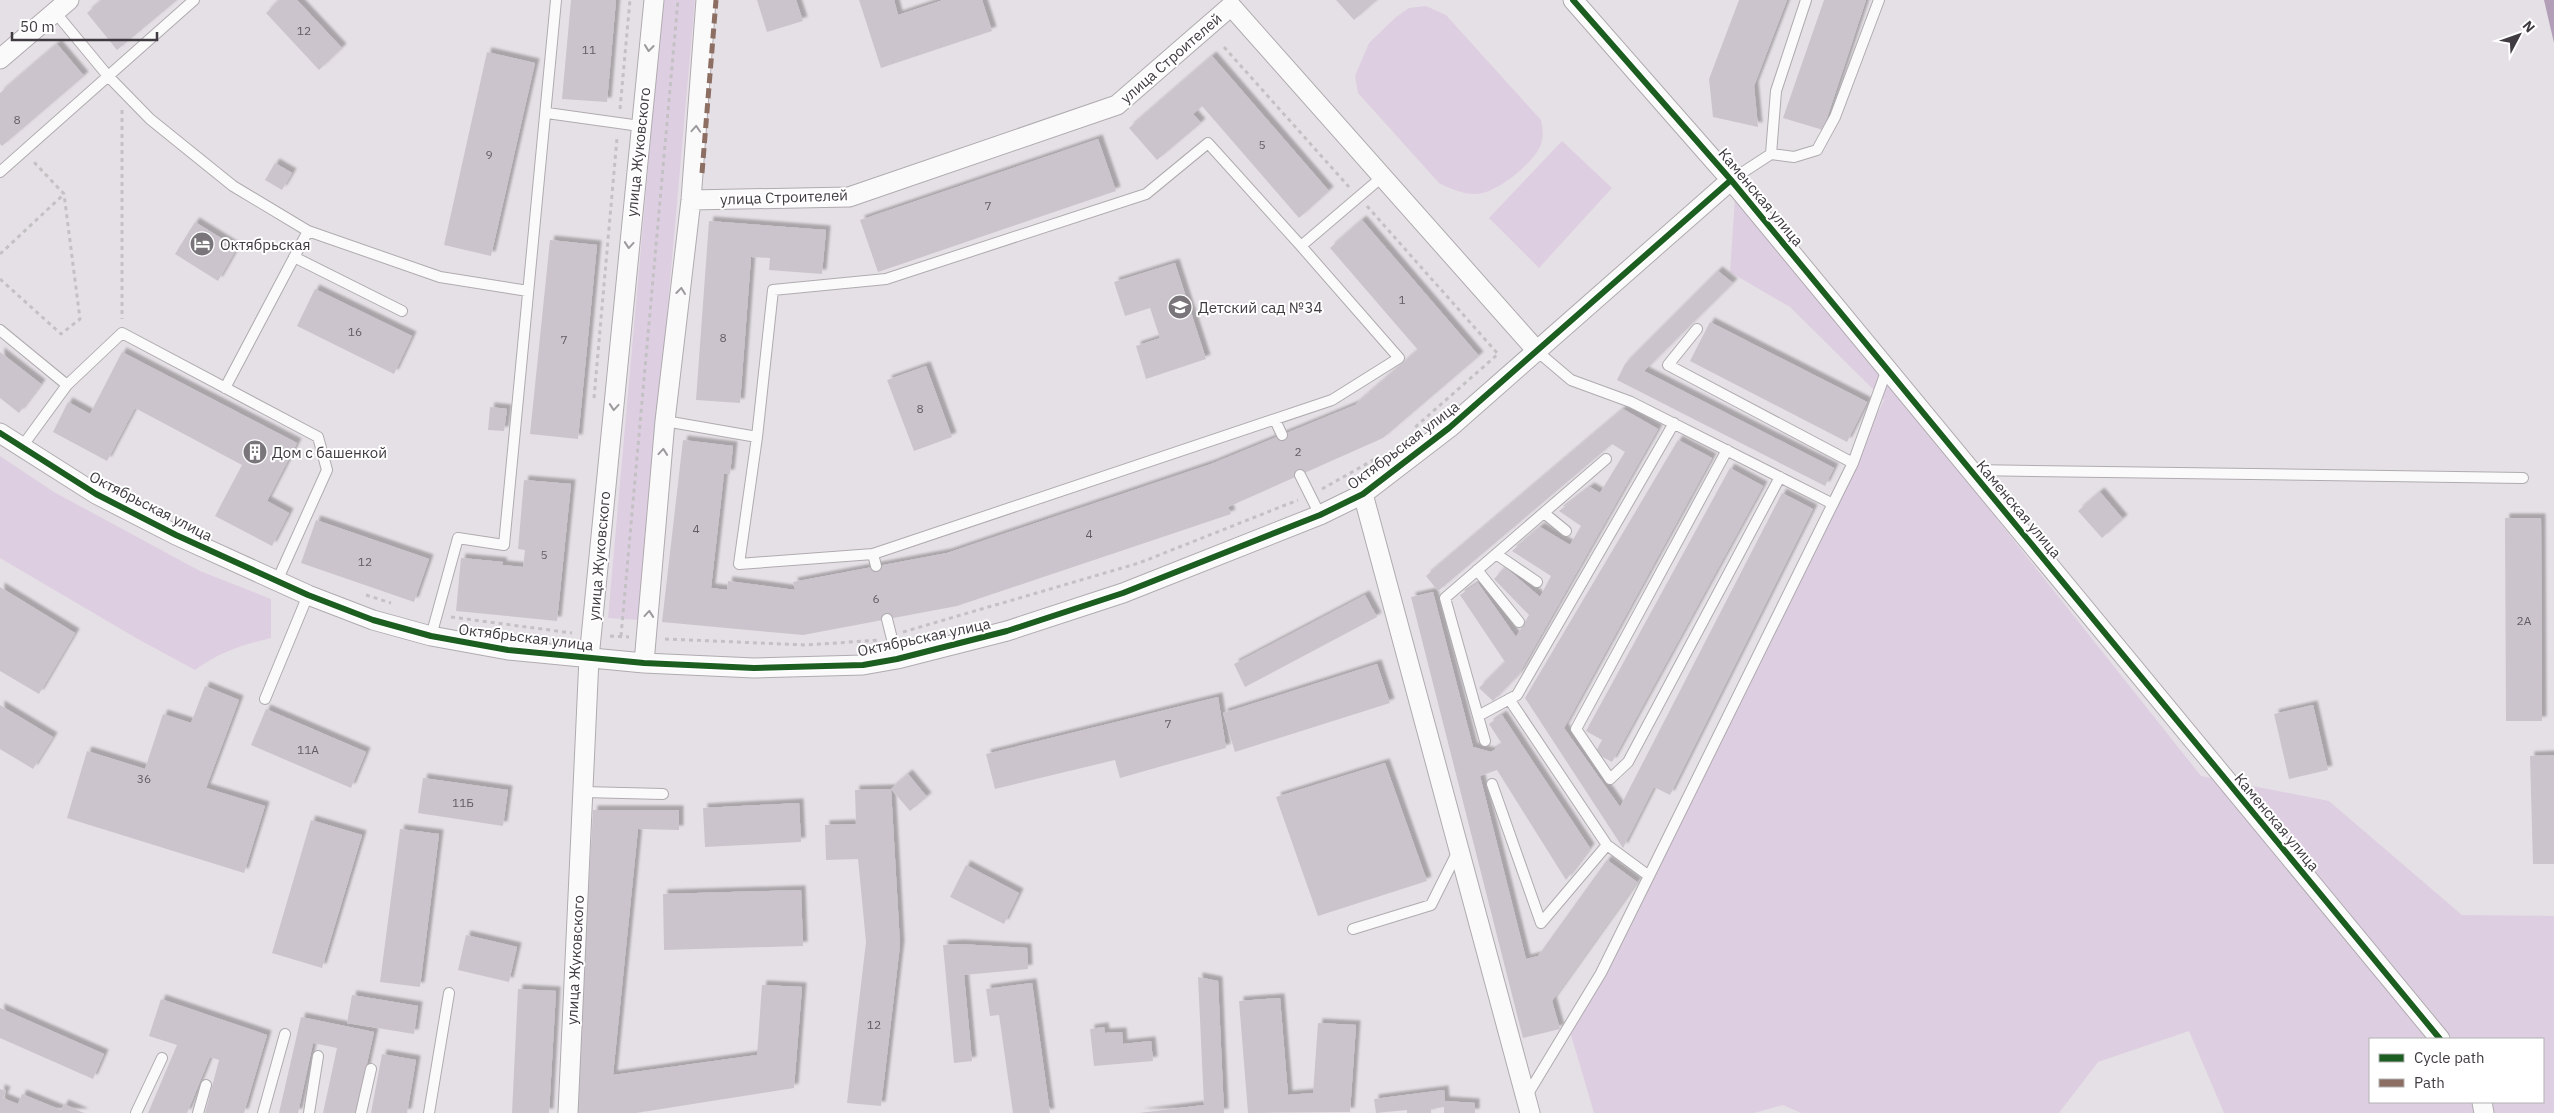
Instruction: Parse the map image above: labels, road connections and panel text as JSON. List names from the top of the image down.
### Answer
{
  "streets": {
    "street": [
      "улица Строителей",
      "улица Жуковского",
      "Каменская улица",
      "Октябрьская улица"
    ]
  },
  "crossings": [
    ["улица Строителей", "Октябрьская улица"],
    ["улица Жуковского", "Октябрьская улица"],
    ["Каменская улица", "Октябрьская улица"]
  ],
  "places": {
    "hotel": ["Октябрьская"],
    "school or university": ["Детский сад №34"],
    "building": ["Дом с башенкой"]
  },
  "house_numbers": [
    "12",
    "11",
    "8",
    "5",
    "9",
    "7",
    "1",
    "16",
    "8",
    "7",
    "8",
    "2",
    "4",
    "4",
    "5",
    "12",
    "6",
    "2А",
    "7",
    "11А",
    "36",
    "11Б",
    "12"
  ],
  "legend": ["Cycle path", "Path"],
  "scale_bar": "50 m",
  "north": "top right"
}
